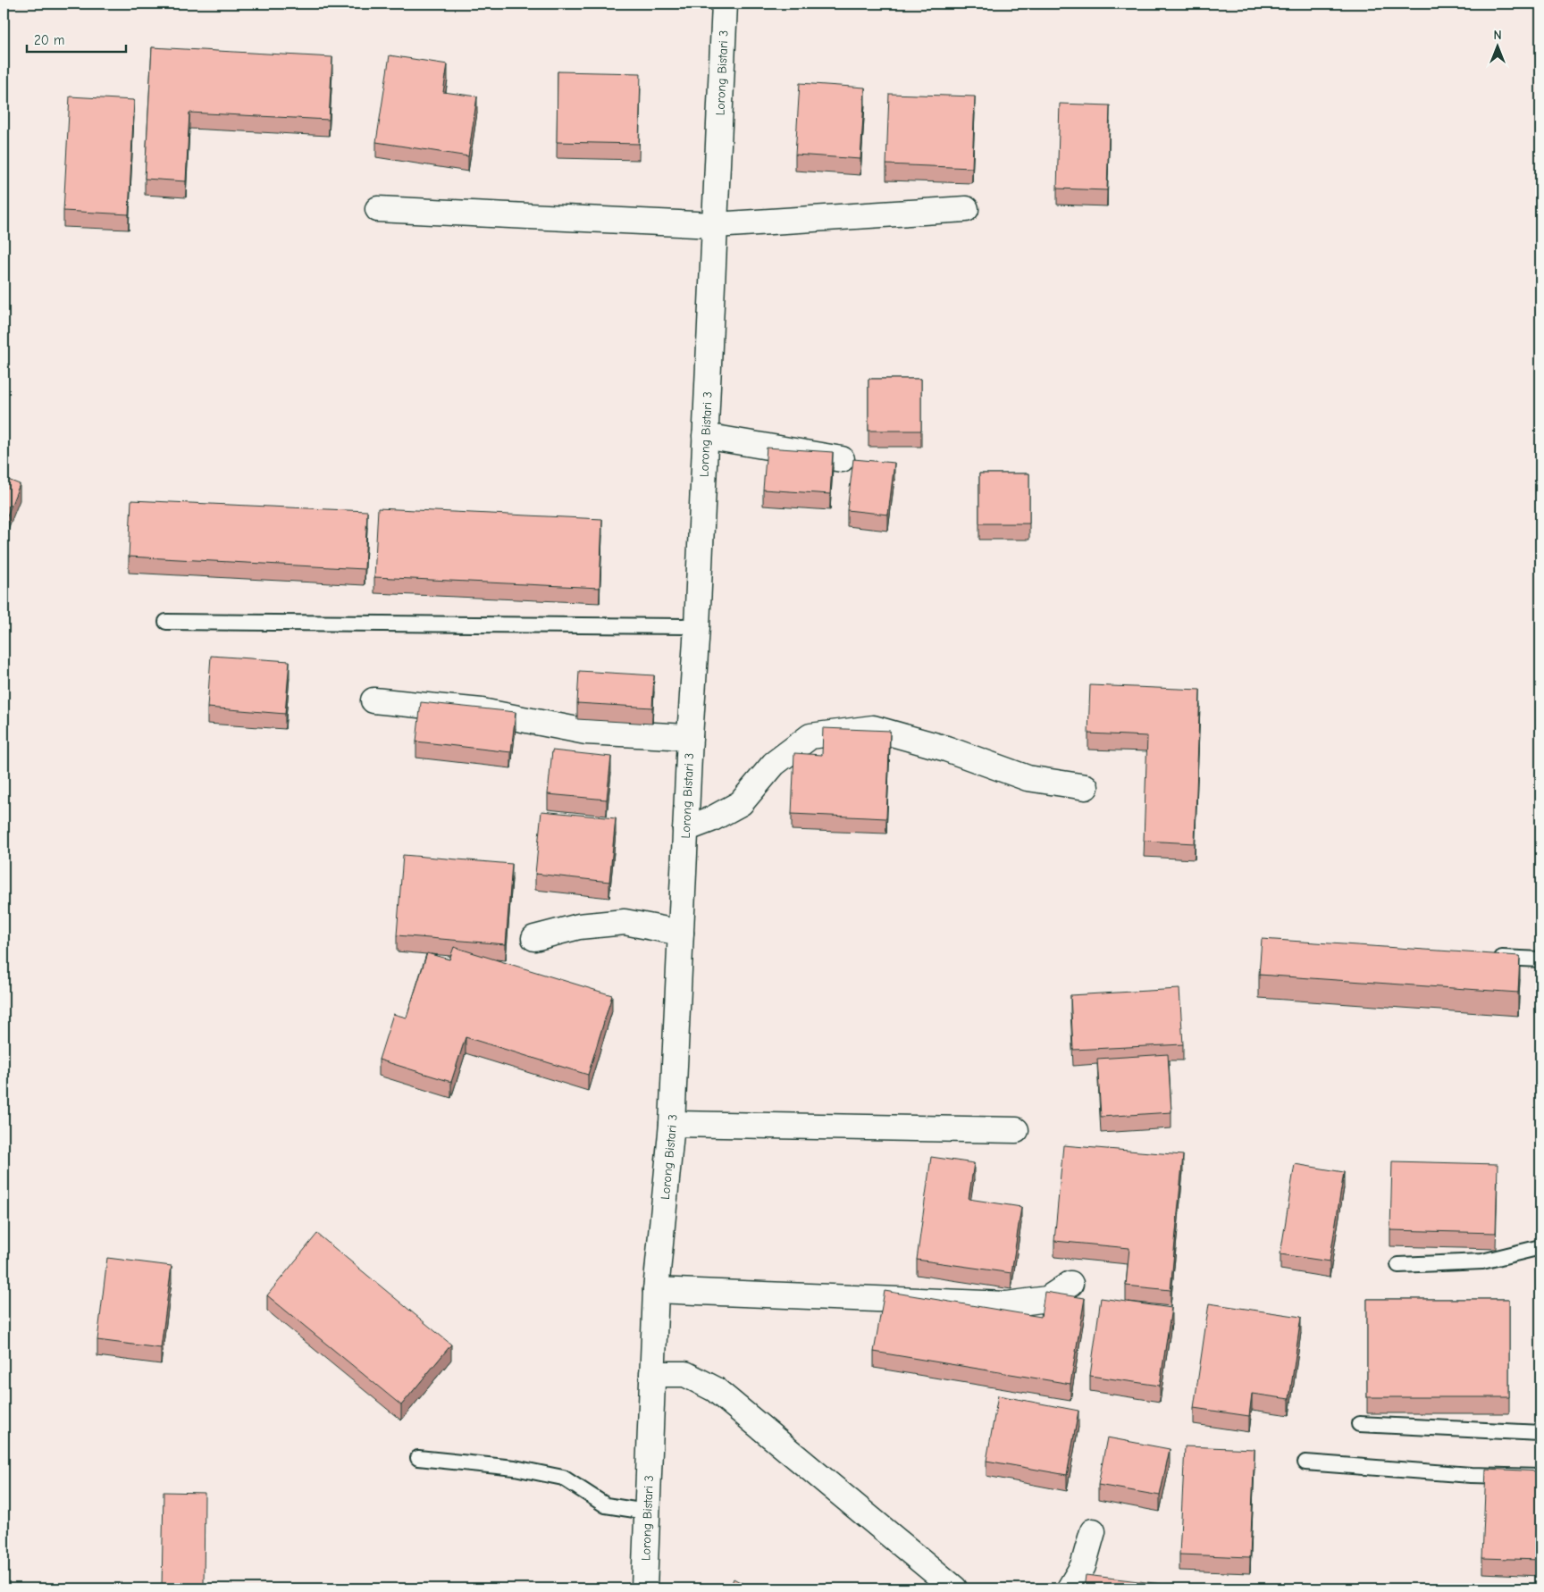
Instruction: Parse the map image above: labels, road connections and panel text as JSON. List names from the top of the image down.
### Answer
{
  "streets": {
    "street": ["Lorong Bistari 3"]
  },
  "scale_bar": "20 m",
  "north": "top"
}
